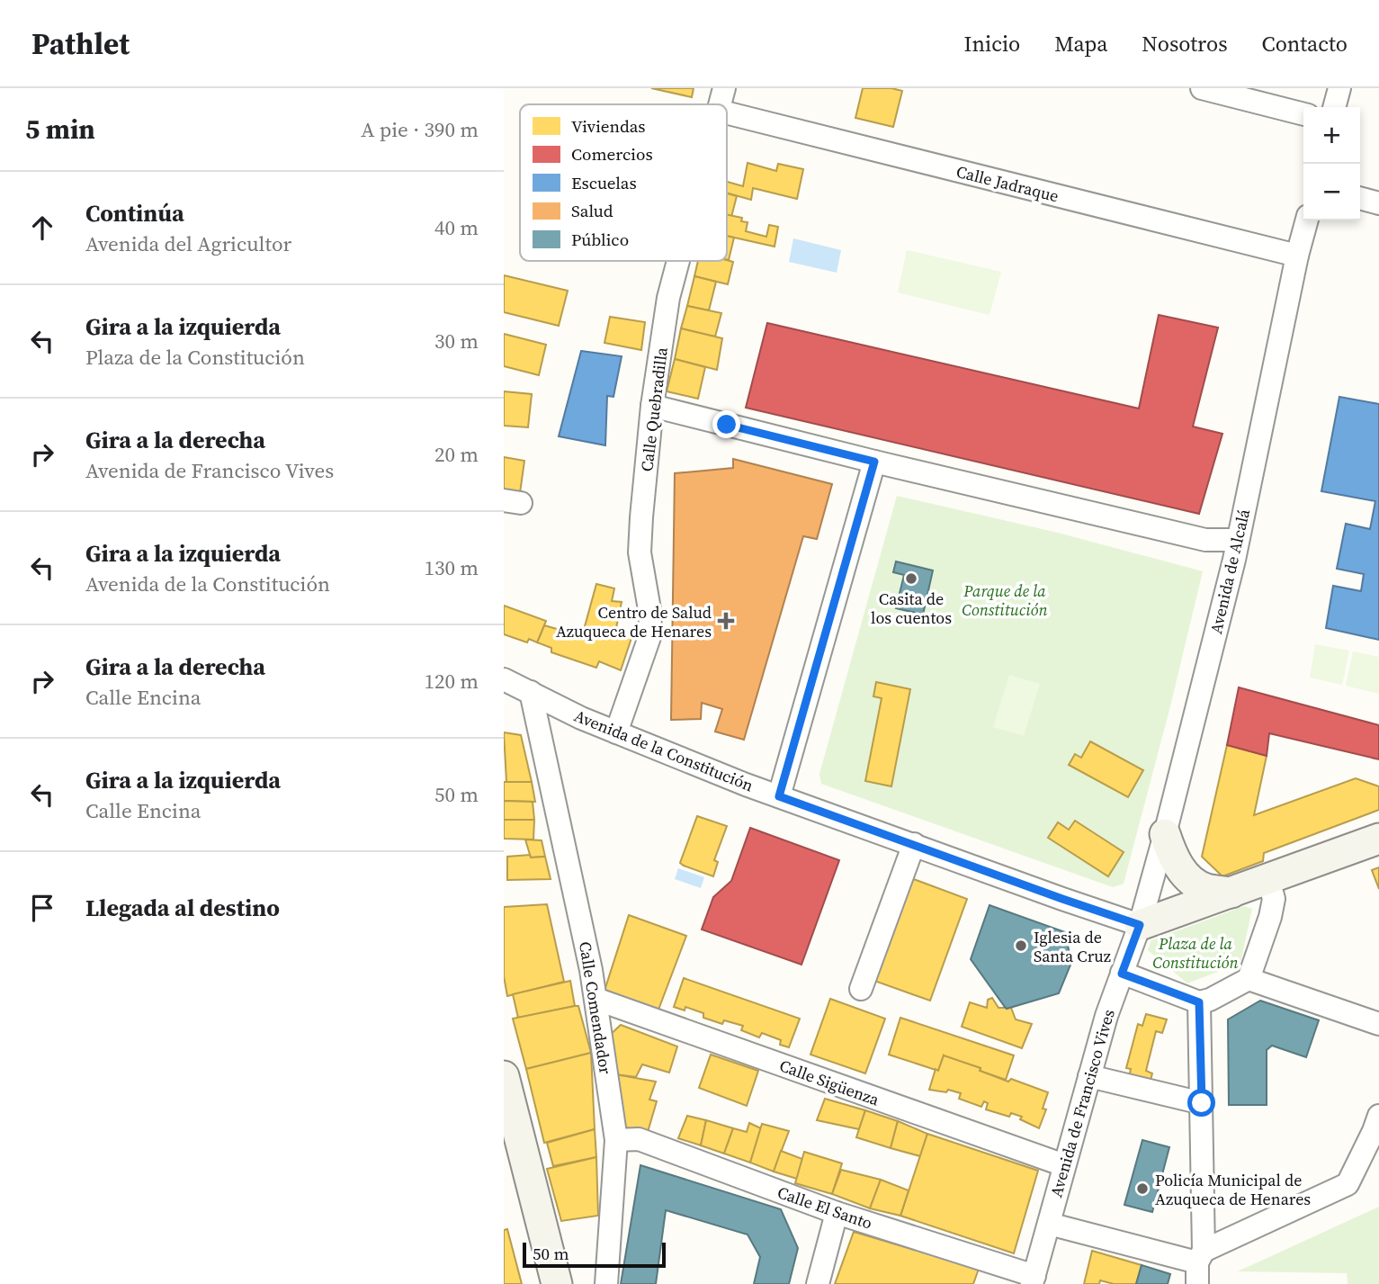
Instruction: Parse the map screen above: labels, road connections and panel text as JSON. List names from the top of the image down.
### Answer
{
  "streets": {
    "street": [
      "Calle Jadraque",
      "Calle Quebradilla",
      "Avenida de Alcalá",
      "Avenida de la Constitución",
      "Calle Comendador",
      "Calle Sigüenza",
      "Avenida de Francisco Vives",
      "Calle El Santo"
    ]
  },
  "crossings": [
    ["Calle Jadraque", "Avenida de Alcalá"],
    ["Calle Quebradilla", "Avenida de la Constitución"],
    ["Avenida de Alcalá", "Avenida de la Constitución"],
    ["Avenida de Alcalá", "Avenida de Francisco Vives"],
    ["Avenida de la Constitución", "Calle Comendador"],
    ["Avenida de la Constitución", "Avenida de Francisco Vives"],
    ["Calle Comendador", "Calle Sigüenza"],
    ["Calle Comendador", "Calle El Santo"],
    ["Calle Sigüenza", "Avenida de Francisco Vives"],
    ["Avenida de Francisco Vives", "Calle El Santo"]
  ],
  "parks": ["Parque de la Constitución", "Plaza de la Constitución"],
  "places": {
    "other": ["Casita de los cuentos", "Iglesia de Santa Cruz", "Policía Municipal de Azuqueca de Henares"],
    "health": ["Centro de Salud Azuqueca de Henares"]
  },
  "legend": [
    "Viviendas",
    "Comercios",
    "Escuelas",
    "Salud",
    "Público"
  ],
  "scale_bar": "50 m",
  "page": {
    "header": "Pathlet",
    "nav": [
      "Inicio",
      "Mapa",
      "Nosotros",
      "Contacto"
    ],
    "heading": ["5 min", "A pie · 390 m"],
    "map_buttons": ["+", "−"],
    "list": [
      ["Continúa", "Avenida del Agricultor", "40 m"],
      ["Gira a la izquierda", "Plaza de la Constitución", "30 m"],
      ["Gira a la derecha", "Avenida de Francisco Vives", "20 m"],
      ["Gira a la izquierda", "Avenida de la Constitución", "130 m"],
      ["Gira a la derecha", "Calle Encina", "120 m"],
      ["Gira a la izquierda", "Calle Encina", "50 m"],
      "Llegada al destino"
    ],
    "scale": "50 m"
  }
}
